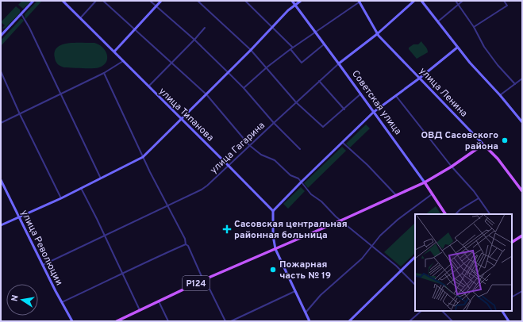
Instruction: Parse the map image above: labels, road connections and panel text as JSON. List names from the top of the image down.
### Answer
{
  "streets": {
    "main road": ["улица Ленина", "Советская улица", "Р124"],
    "street": ["улица Типанова", "улица Гагарина", "улица Революции"]
  },
  "crossings": [
    ["улица Ленина", "улица Гагарина"],
    ["Советская улица", "улица Гагарина"],
    ["Советская улица", "Р124"],
    ["улица Типанова", "улица Гагарина"],
    ["улица Гагарина", "улица Революции"]
  ],
  "places": {
    "other": ["ОВД Сасовского района", "Пожарная часть № 19"],
    "health": ["Сасовская центральная районная больница"]
  },
  "north": "left"
}
